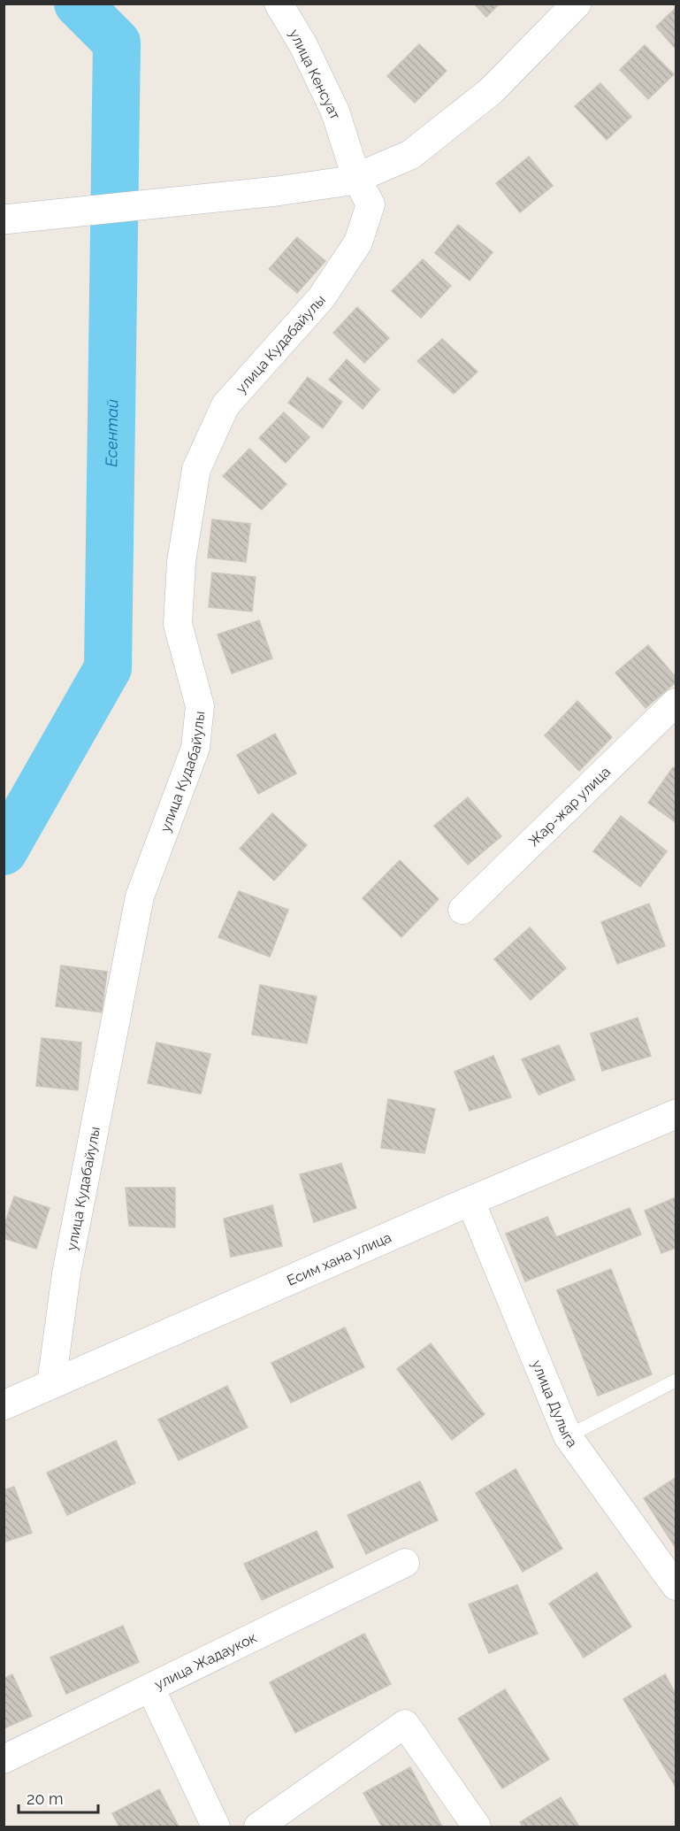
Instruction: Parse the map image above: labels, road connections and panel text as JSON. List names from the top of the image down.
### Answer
{
  "streets": {
    "street": [
      "улица Кенсуат",
      "улица Кудабайулы",
      "Жар-жар улица",
      "Есим хана улица",
      "улица Дулыга",
      "улица Жадаукок"
    ]
  },
  "crossings": [
    ["улица Кенсуат", "улица Кудабайулы"],
    ["улица Кудабайулы", "Есим хана улица"],
    ["Есим хана улица", "улица Дулыга"]
  ],
  "water": ["Есентай"],
  "scale_bar": "20 m"
}
